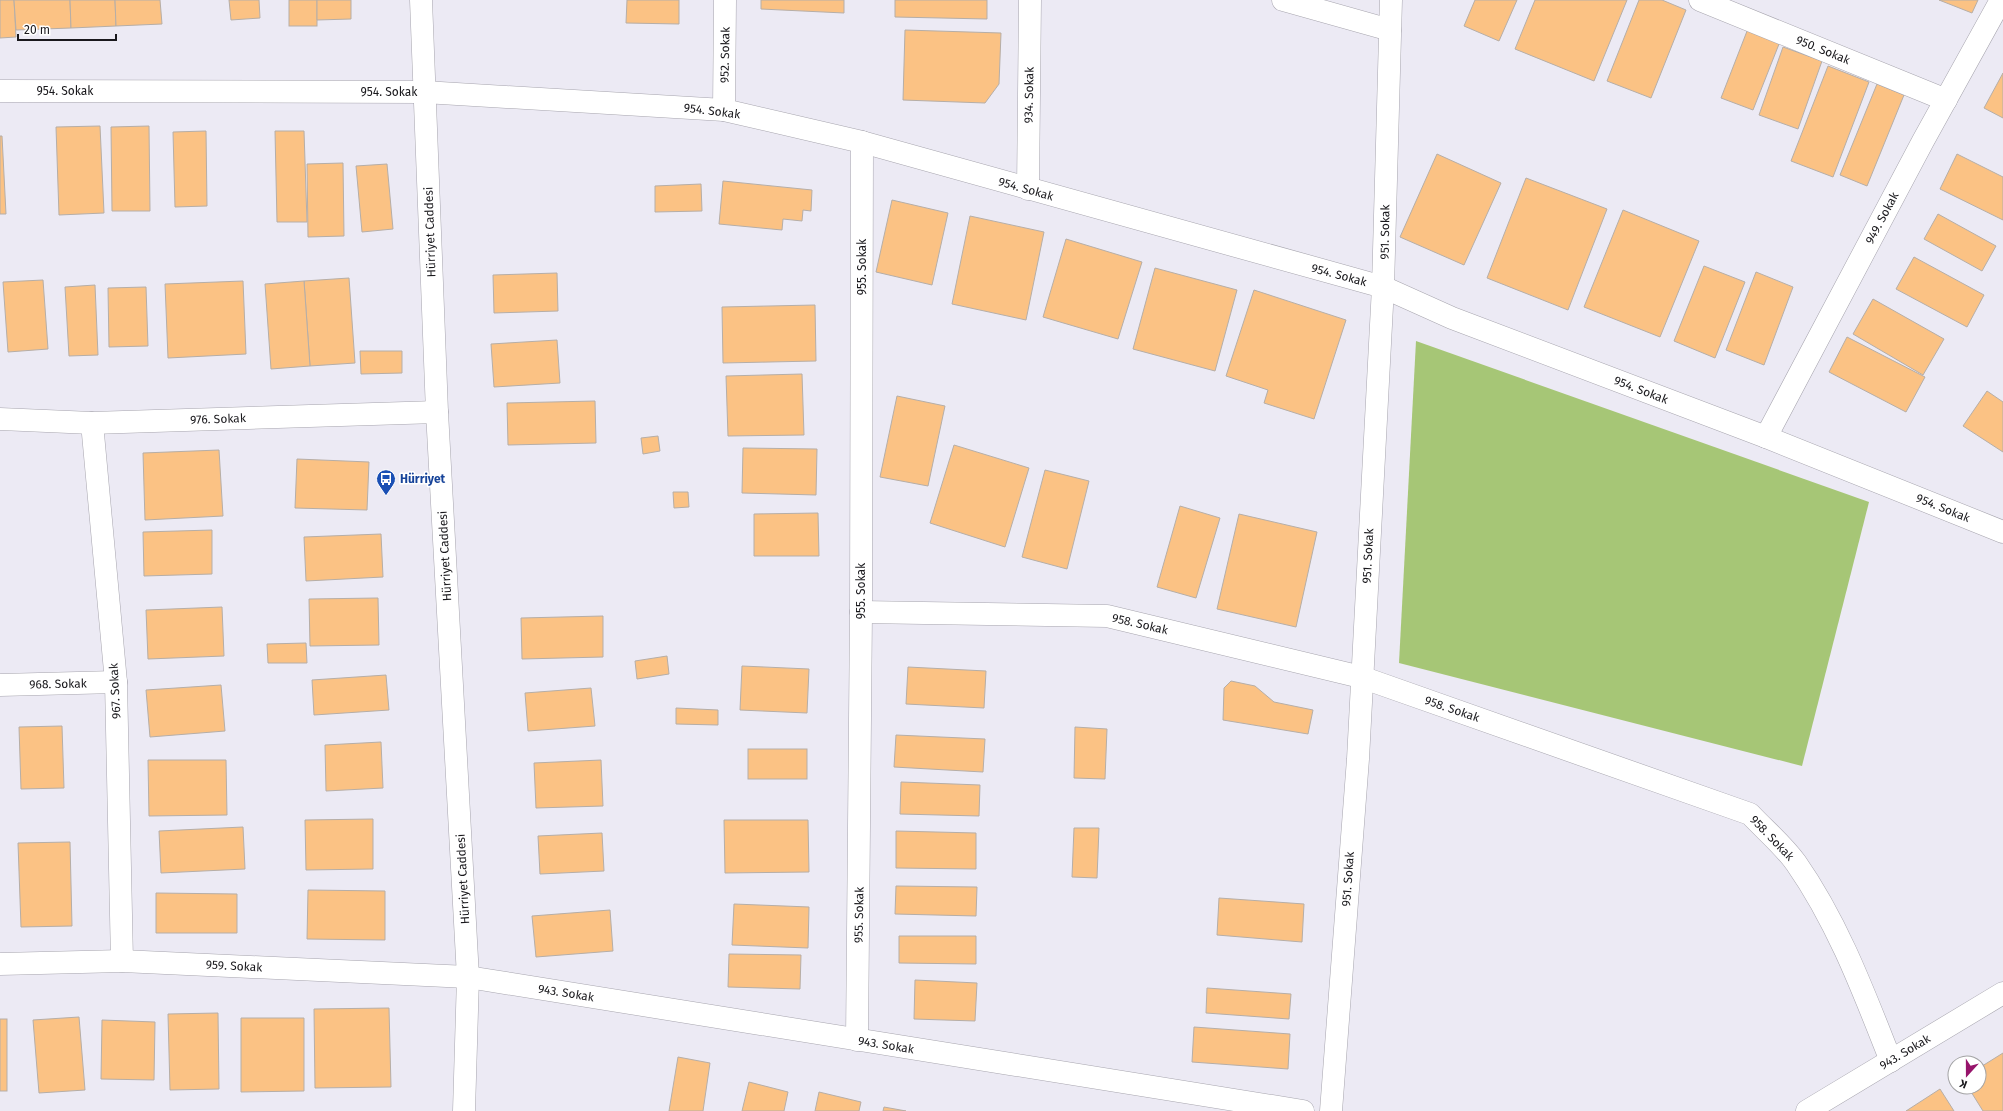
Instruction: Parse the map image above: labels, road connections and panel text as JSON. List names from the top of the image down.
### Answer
{
  "streets": {
    "street": [
      "950. Sokak",
      "952. Sokak",
      "954. Sokak",
      "934. Sokak",
      "949. Sokak",
      "Hürriyet Caddesi",
      "951. Sokak",
      "955. Sokak",
      "976. Sokak",
      "958. Sokak",
      "968. Sokak",
      "967. Sokak",
      "959. Sokak",
      "943. Sokak"
    ]
  },
  "crossings": [
    ["950. Sokak", "949. Sokak"],
    ["952. Sokak", "954. Sokak"],
    ["954. Sokak", "934. Sokak"],
    ["954. Sokak", "949. Sokak"],
    ["954. Sokak", "Hürriyet Caddesi"],
    ["954. Sokak", "951. Sokak"],
    ["954. Sokak", "955. Sokak"],
    ["Hürriyet Caddesi", "976. Sokak"],
    ["Hürriyet Caddesi", "959. Sokak"],
    ["Hürriyet Caddesi", "943. Sokak"],
    ["951. Sokak", "958. Sokak"],
    ["955. Sokak", "958. Sokak"],
    ["955. Sokak", "943. Sokak"],
    ["976. Sokak", "967. Sokak"],
    ["958. Sokak", "943. Sokak"],
    ["968. Sokak", "967. Sokak"],
    ["967. Sokak", "959. Sokak"],
    ["959. Sokak", "943. Sokak"]
  ],
  "places": {
    "bus stop": ["Hürriyet"]
  },
  "scale_bar": "20 m",
  "north": "bottom"
}
